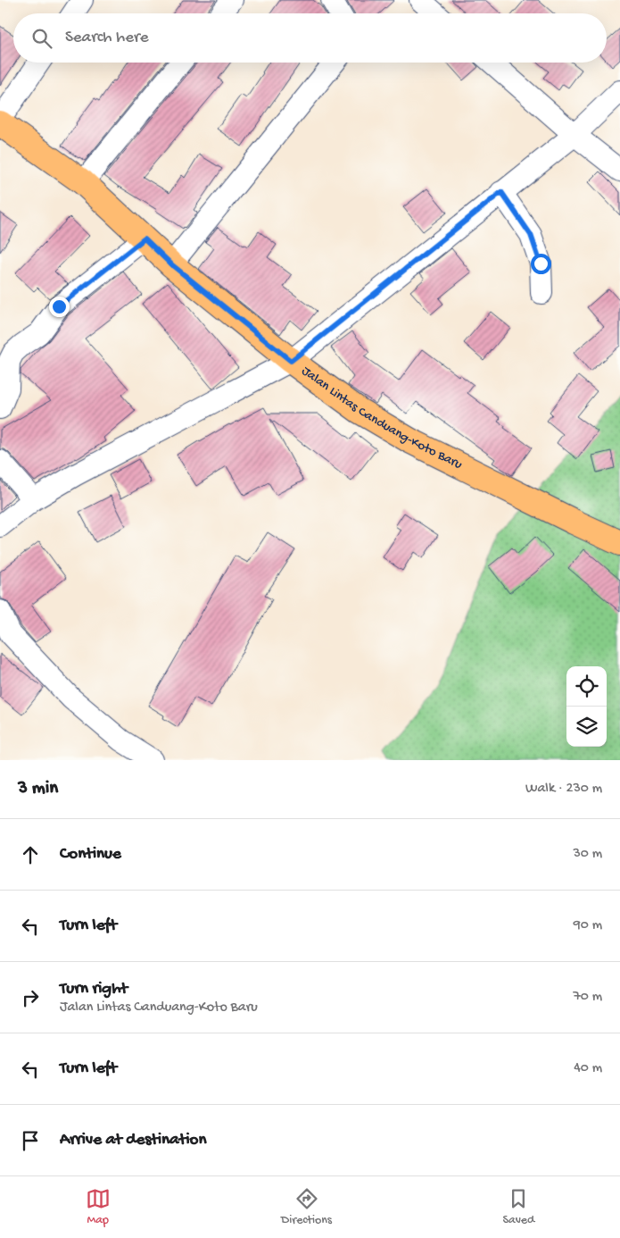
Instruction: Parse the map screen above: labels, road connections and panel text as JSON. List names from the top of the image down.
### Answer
{
  "streets": {
    "main road": ["Jalan Lintas Canduang-Koto Baru"]
  },
  "page": {
    "search": "Search here",
    "heading": ["3 min", "Walk · 230 m"],
    "list": [
      ["Continue", "30 m"],
      ["Turn left", "90 m"],
      ["Turn right", "Jalan Lintas Canduang-Koto Baru", "70 m"],
      ["Turn left", "40 m"],
      "Arrive at destination"
    ],
    "nav": ["Map", "Directions", "Saved"]
  }
}
